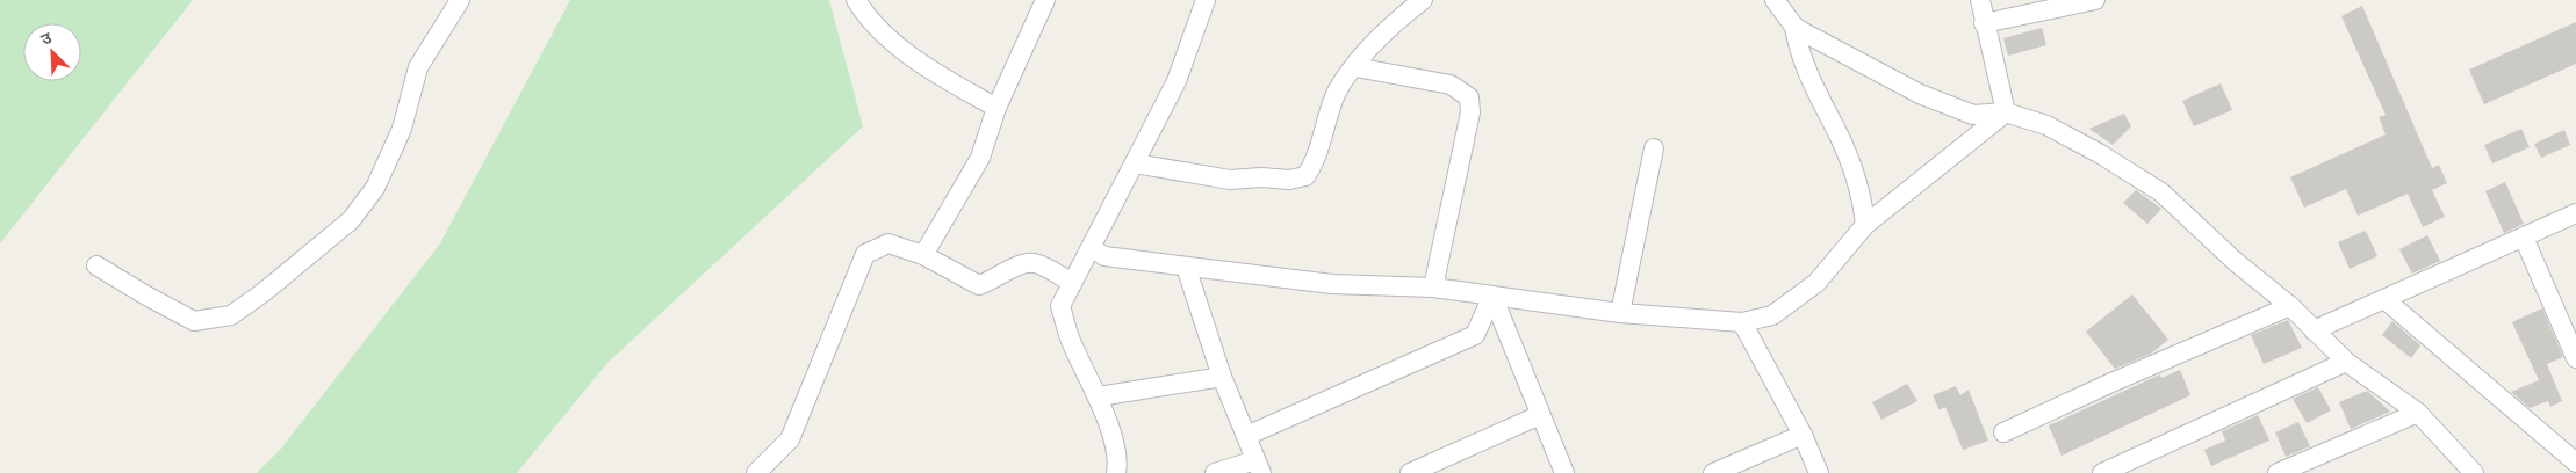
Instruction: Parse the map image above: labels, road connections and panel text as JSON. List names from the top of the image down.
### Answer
{
  "north": "top left"
}
